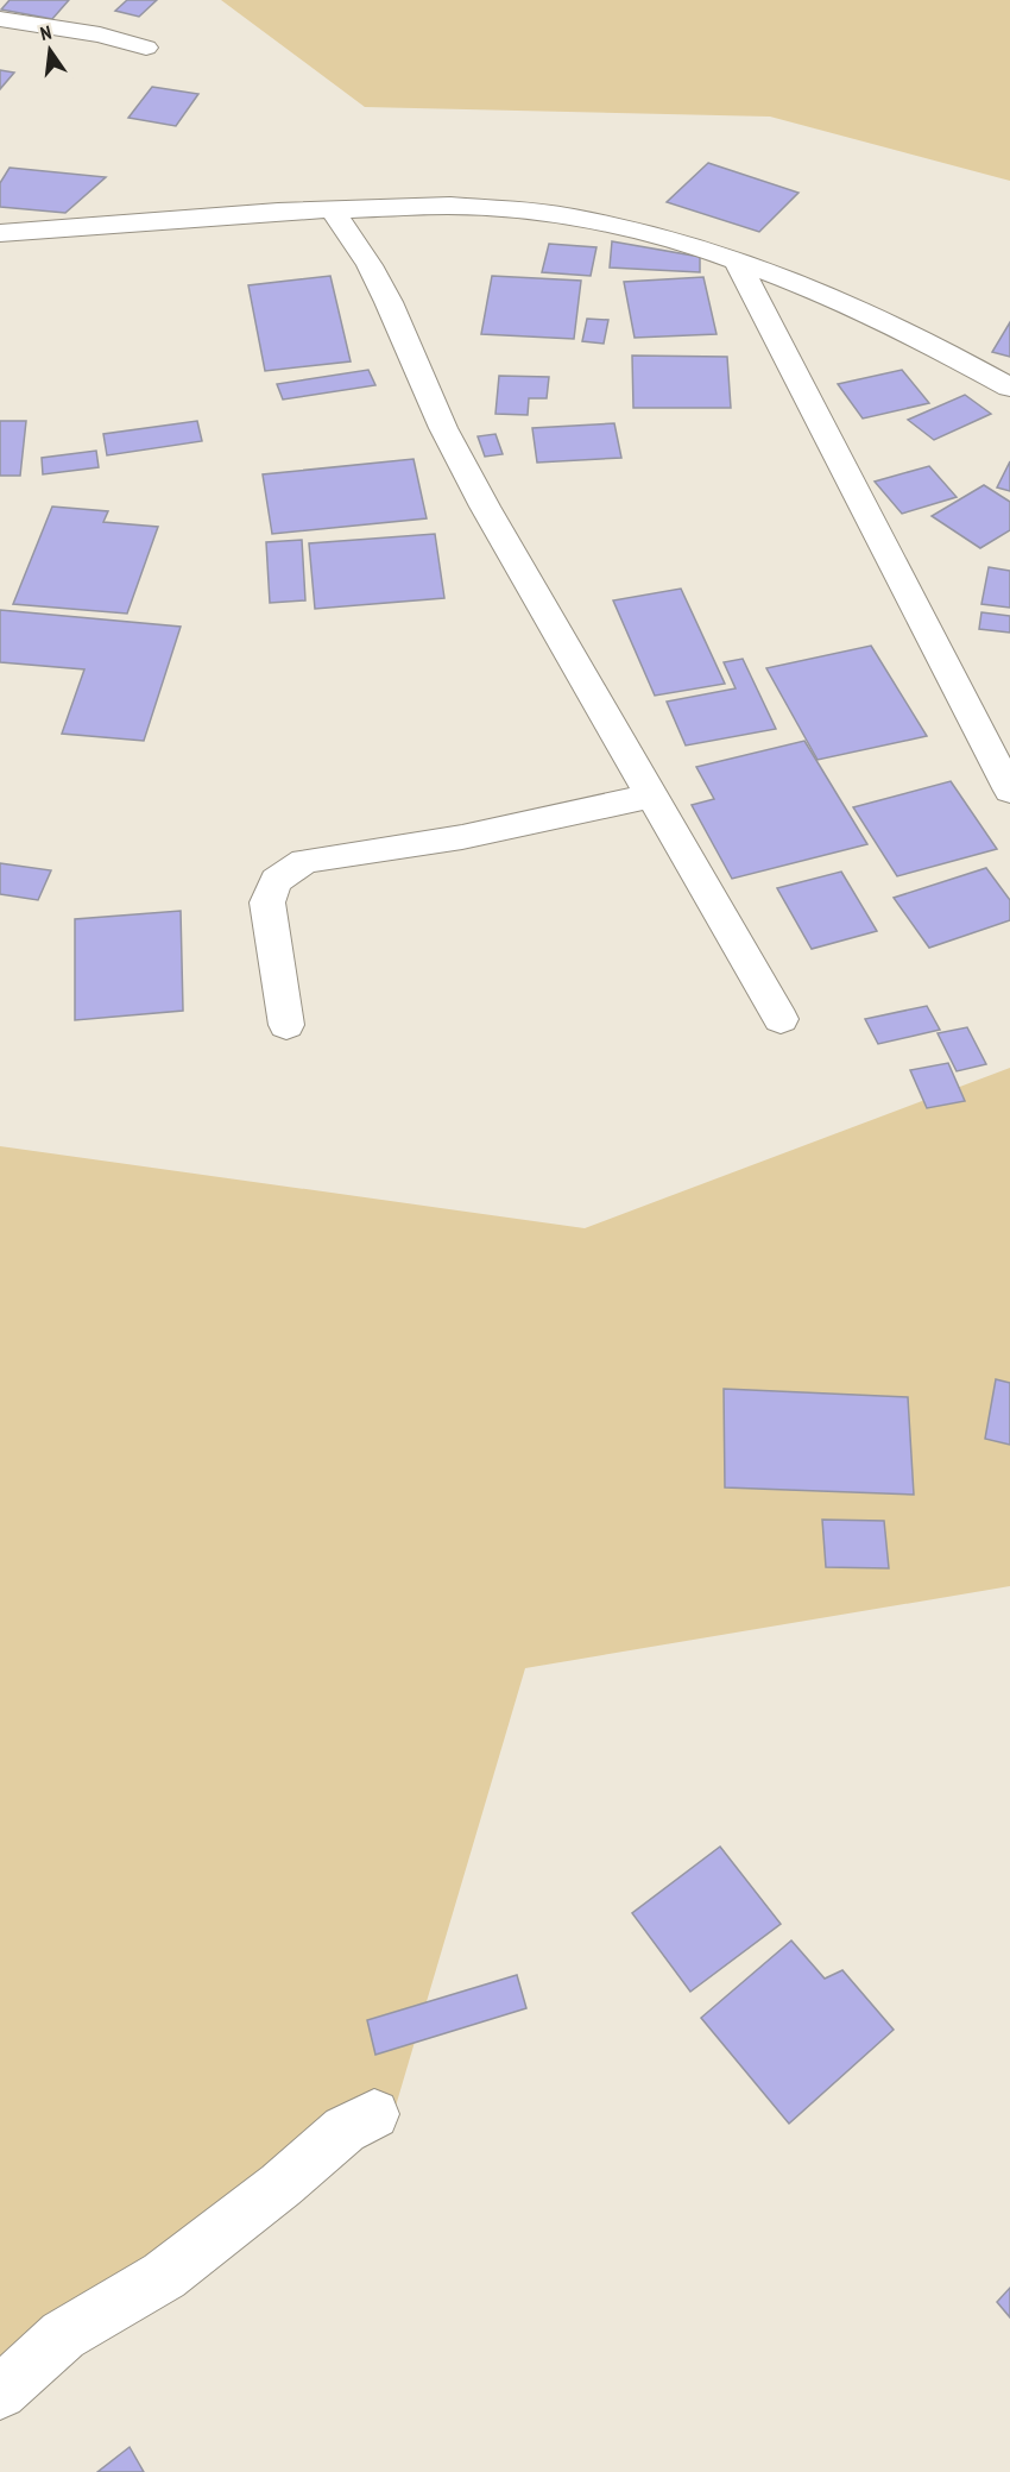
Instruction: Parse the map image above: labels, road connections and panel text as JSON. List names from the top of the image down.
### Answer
{
  "north": "top"
}
